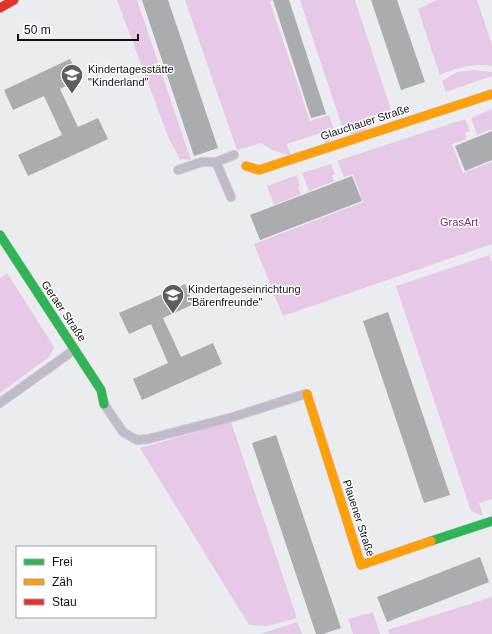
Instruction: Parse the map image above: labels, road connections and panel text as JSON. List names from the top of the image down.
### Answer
{
  "streets": {
    "street": ["Glauchauer Straße", "Geraer Straße", "Plauener Straße"]
  },
  "parks": ["GrasArt"],
  "places": {
    "school or university": ["Kindertagesstätte \"Kinderland\"", "Kindertageseinrichtung \"Bärenfreunde\""]
  },
  "legend": ["Frei", "Zäh", "Stau"],
  "scale_bar": "50 m"
}
